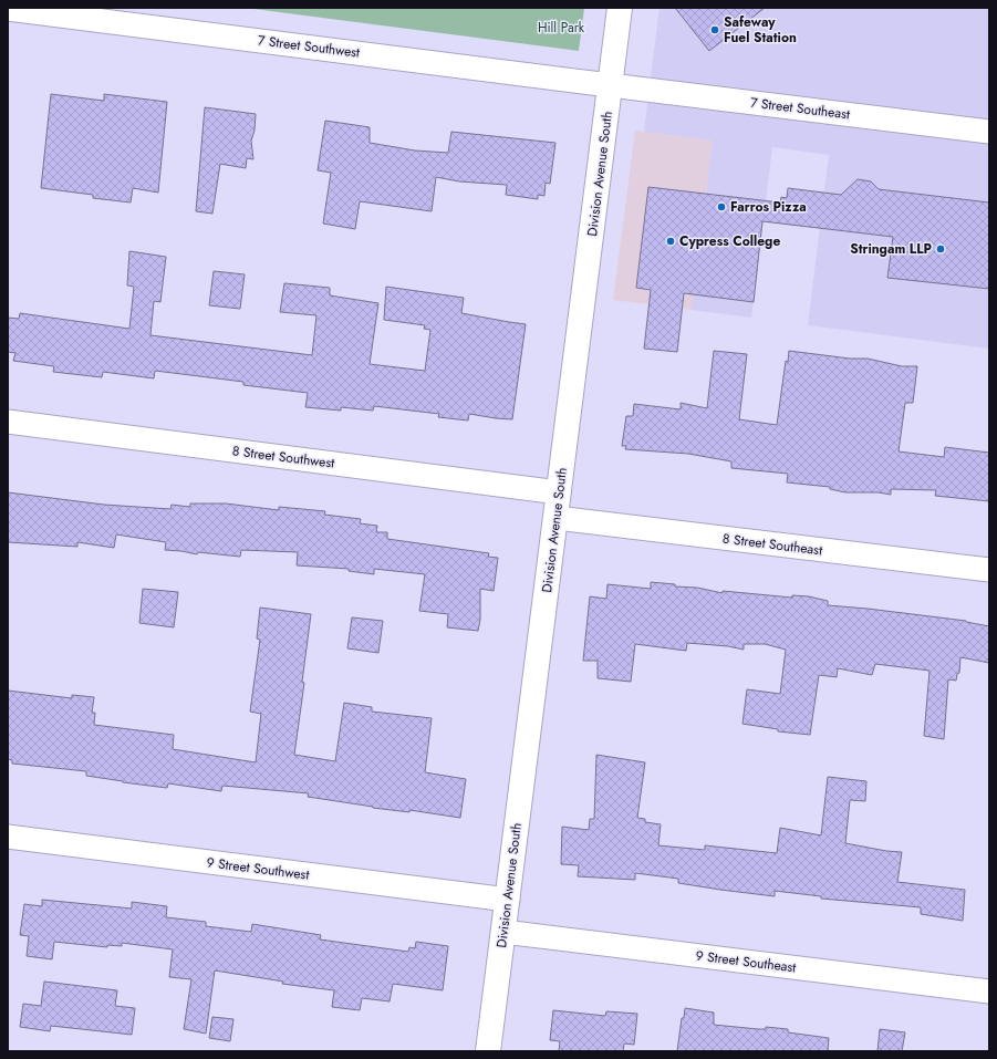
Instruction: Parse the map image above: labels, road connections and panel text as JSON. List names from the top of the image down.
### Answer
{
  "streets": {
    "street": [
      "7 Street Southwest",
      "7 Street Southeast",
      "Division Avenue South",
      "8 Street Southwest",
      "8 Street Southeast",
      "9 Street Southwest",
      "9 Street Southeast"
    ]
  },
  "crossings": [
    ["7 Street Southwest", "7 Street Southeast"],
    ["7 Street Southwest", "Division Avenue South"],
    ["7 Street Southeast", "Division Avenue South"],
    ["Division Avenue South", "8 Street Southwest"],
    ["Division Avenue South", "8 Street Southeast"],
    ["Division Avenue South", "9 Street Southwest"],
    ["Division Avenue South", "9 Street Southeast"]
  ],
  "parks": ["Hill Park"],
  "places": [
    "Safeway Fuel Station",
    "Farros Pizza",
    "Cypress College",
    "Stringam LLP"
  ]
}
